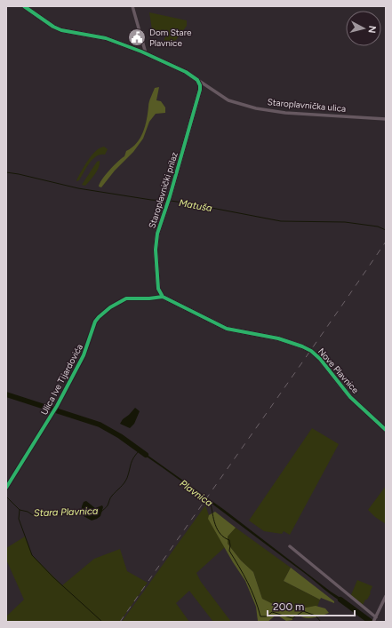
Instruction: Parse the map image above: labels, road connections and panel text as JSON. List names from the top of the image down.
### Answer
{
  "streets": {
    "street": [
      "Staroplavnička ulica",
      "Staroplavnički prilaz",
      "Nove Plavnice",
      "Ulica Ive Tijardovića"
    ]
  },
  "crossings": [
    ["Staroplavnički prilaz", "Nove Plavnice"],
    ["Staroplavnički prilaz", "Ulica Ive Tijardovića"],
    ["Nove Plavnice", "Ulica Ive Tijardovića"]
  ],
  "water": ["Matuša", "Plavnica", "Stara Plavnica"],
  "places": {
    "public building": ["Dom Stare Plavnice"]
  },
  "scale_bar": "200 m",
  "north": "right"
}
